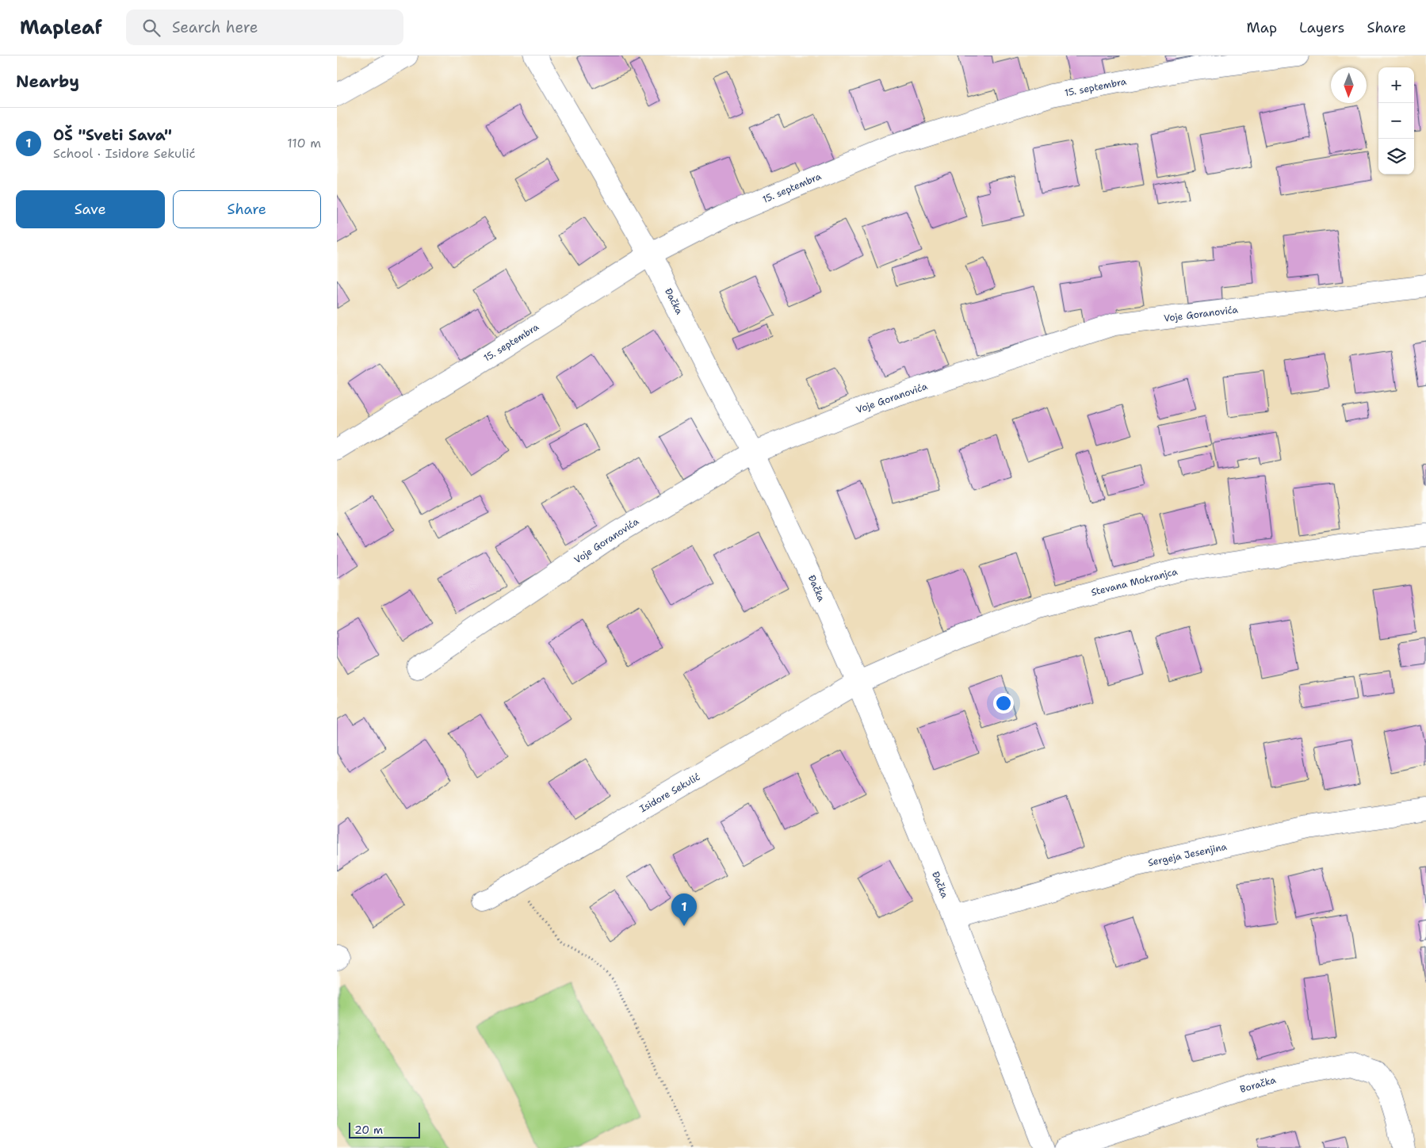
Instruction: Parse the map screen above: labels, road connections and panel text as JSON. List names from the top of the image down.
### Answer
{
  "streets": {
    "street": [
      "15. septembra",
      "Đačka",
      "Voje Goranovića",
      "Stevana Mokranjca",
      "Isidore Sekulić",
      "Sergeja Jesenjina",
      "Boračka"
    ]
  },
  "crossings": [
    ["15. septembra", "Đačka"],
    ["Đačka", "Voje Goranovića"],
    ["Đačka", "Stevana Mokranjca"],
    ["Đačka", "Isidore Sekulić"],
    ["Đačka", "Sergeja Jesenjina"],
    ["Stevana Mokranjca", "Isidore Sekulić"]
  ],
  "scale_bar": "20 m",
  "north": "bottom",
  "page": {
    "header": "Mapleaf",
    "search": "Search here",
    "nav": ["Map", "Layers", "Share"],
    "heading": "Nearby",
    "map_buttons": ["+", "−"],
    "list": [
      {
        "mark": "1",
        "name": "OŠ \"Sveti Sava\"",
        "note": "School · Isidore Sekulić",
        "value": "110 m"
      }
    ],
    "buttons": ["Save", "Share"],
    "pins": "1",
    "scale": "20 m"
  }
}
